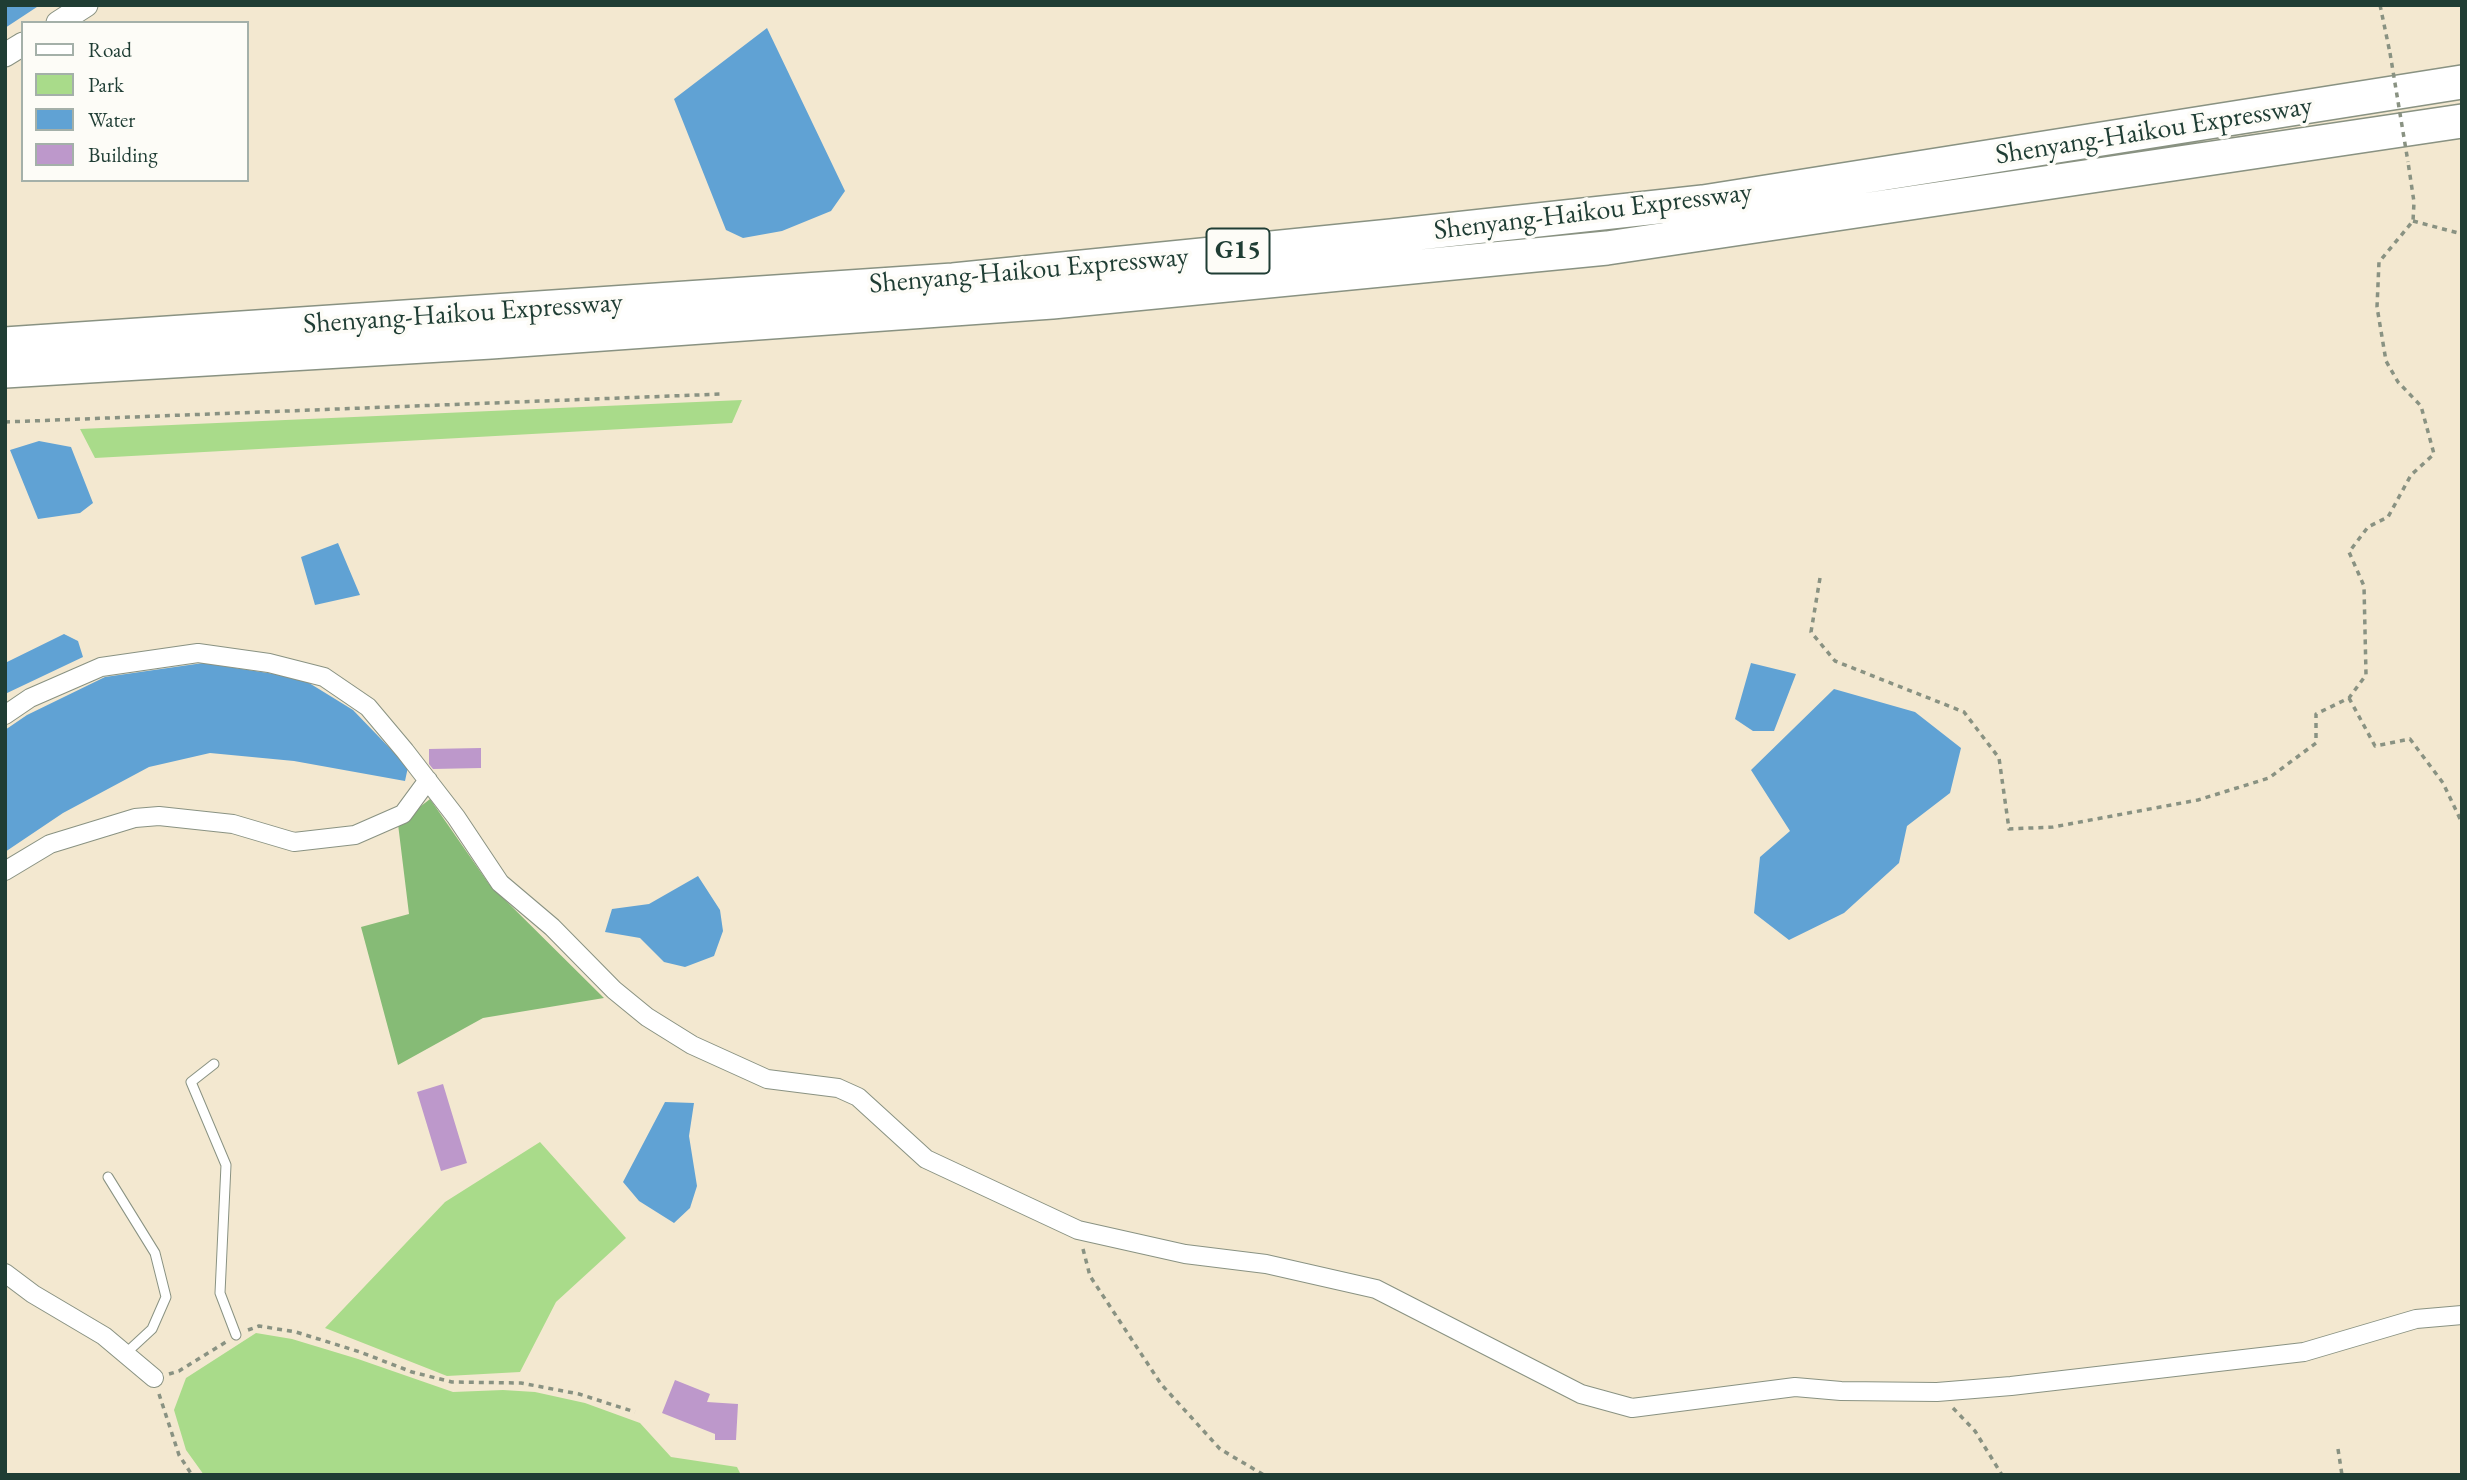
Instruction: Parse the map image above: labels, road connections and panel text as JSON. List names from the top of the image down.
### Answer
{
  "streets": {
    "highway": ["Shenyang-Haikou Expressway", "G15"]
  },
  "legend": [
    "Road",
    "Park",
    "Water",
    "Building"
  ]
}
